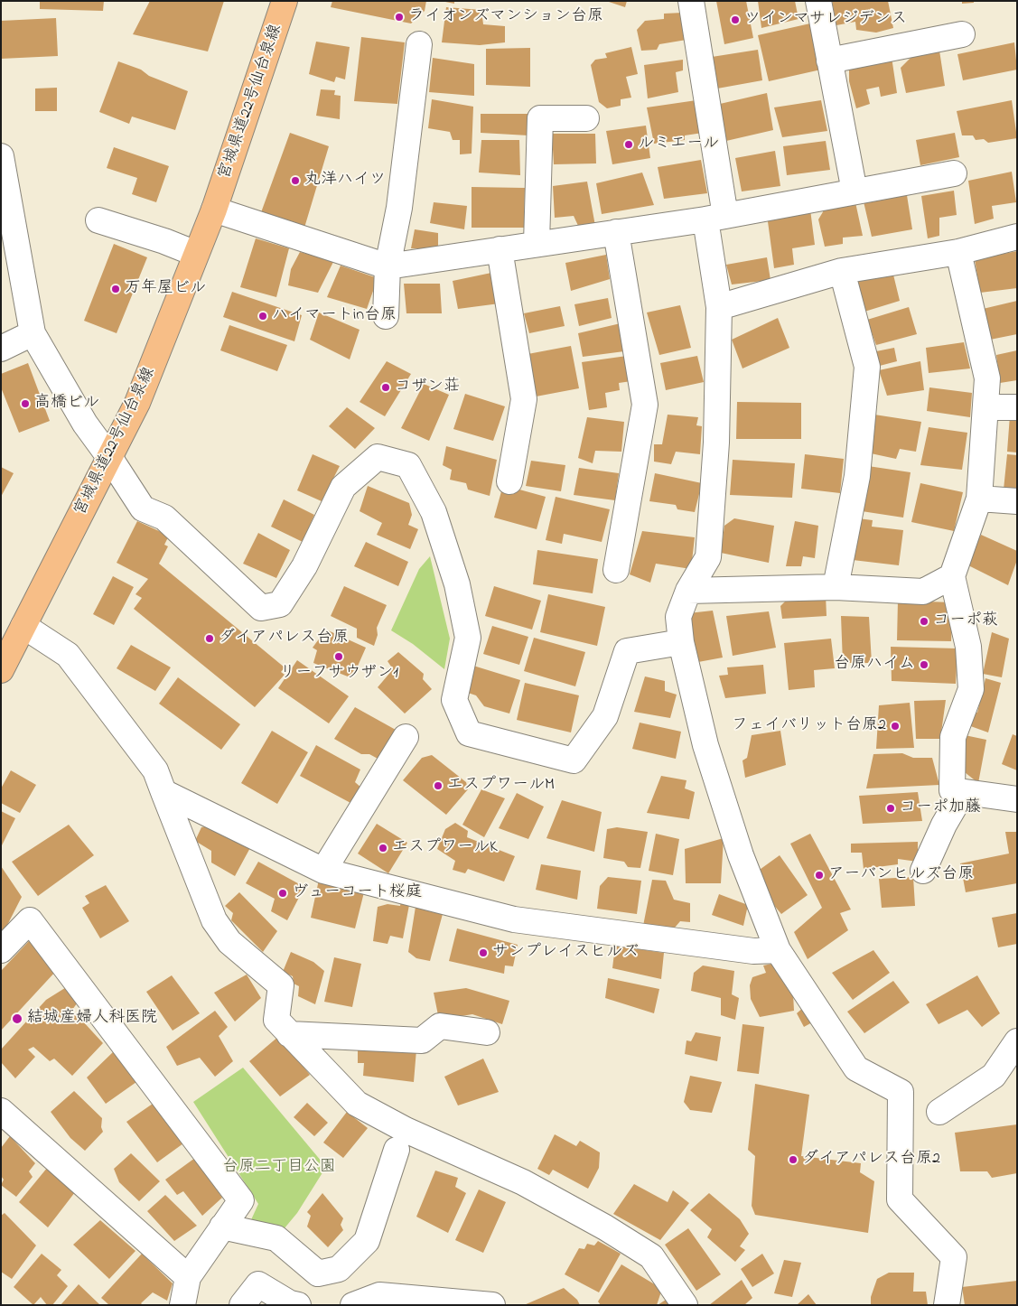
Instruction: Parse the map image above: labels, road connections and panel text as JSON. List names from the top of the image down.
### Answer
{
  "streets": {
    "main road": ["宮城県道22号仙台泉線"]
  },
  "parks": ["台原二丁目公園"],
  "places": [
    "ライオンズマンション台原",
    "ツインマサレジデンス",
    "ルミエール",
    "丸洋ハイツ",
    "万年屋ビル",
    "ハイマートin台原",
    "コザン荘",
    "高橋ビル",
    "コーポ萩",
    "ダイアパレス台原",
    "リーフサウザン1",
    "台原ハイム",
    "フェイバリット台原2",
    "エスプワールM",
    "コーポ加藤",
    "エスプワールK",
    "アーバンヒルズ台原",
    "ヴューコート桜庭",
    "サンプレイスヒルズ",
    "結城産婦人科医院",
    "ダイアパレス台原2"
  ]
}
